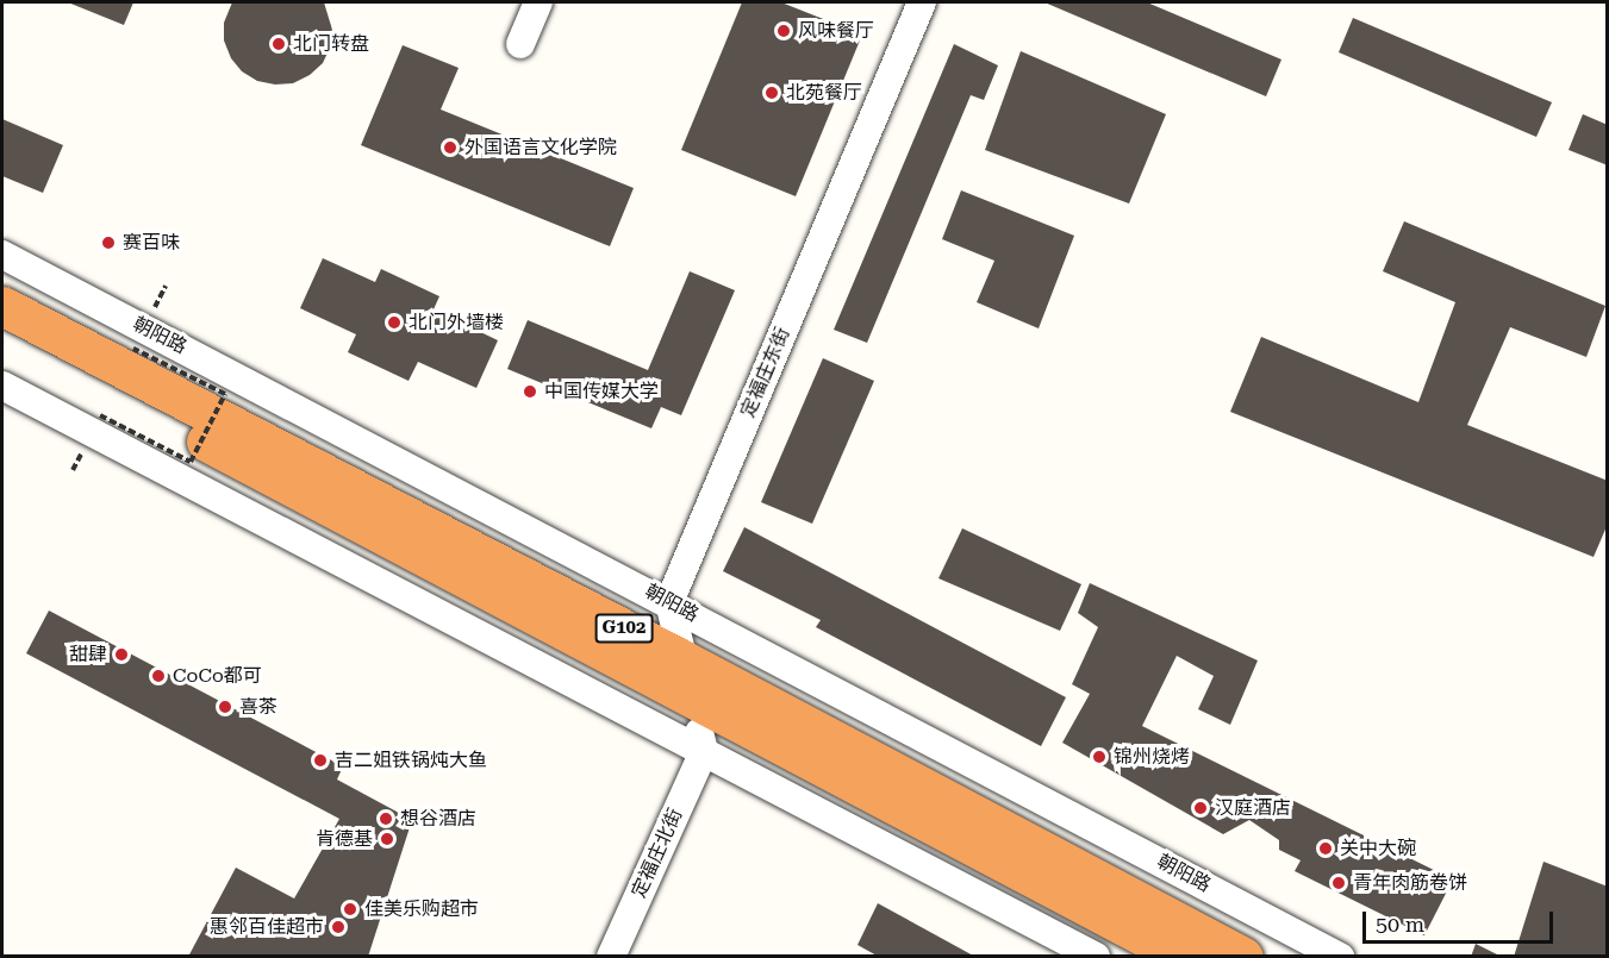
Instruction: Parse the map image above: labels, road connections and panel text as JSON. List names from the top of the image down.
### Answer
{
  "streets": {
    "highway": ["G102"],
    "street": ["朝阳路", "定福庄东街", "定福庄北街"]
  },
  "crossings": [
    ["朝阳路", "定福庄东街"]
  ],
  "places": [
    "风味餐厅",
    "北门转盘",
    "北苑餐厅",
    "外国语言文化学院",
    "赛百味",
    "北门外墙楼",
    "中国传媒大学",
    "甜肆",
    "CoCo都可",
    "喜茶",
    "锦州烧烤",
    "吉二姐铁锅炖大鱼",
    "汉庭酒店",
    "想谷酒店",
    "肯德基",
    "关中大碗",
    "青年肉筋卷饼",
    "佳美乐购超市",
    "惠邻百佳超市"
  ],
  "scale_bar": "50 m"
}
